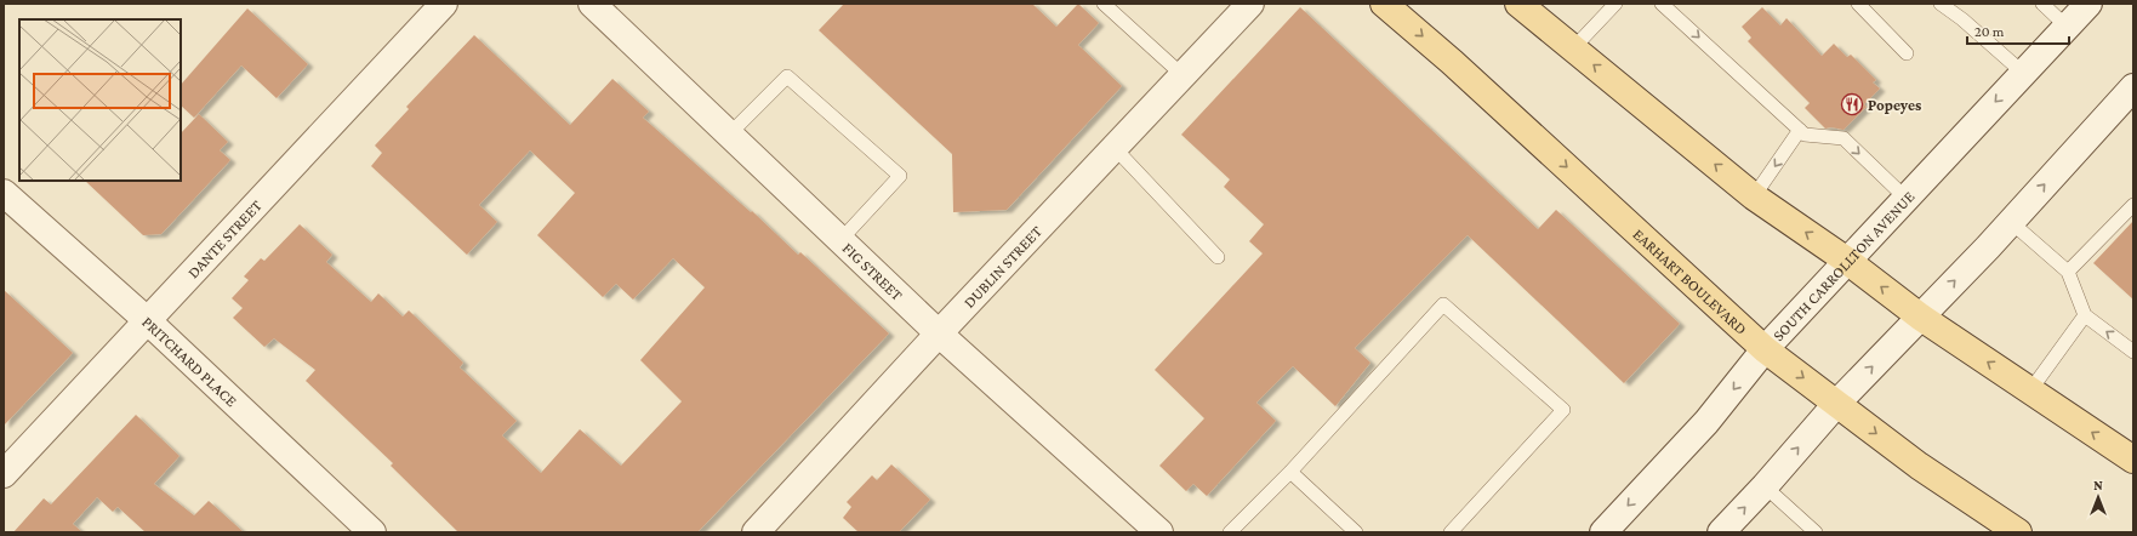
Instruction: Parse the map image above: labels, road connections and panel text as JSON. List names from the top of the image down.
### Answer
{
  "streets": {
    "main road": ["EARHART BOULEVARD"],
    "street": [
      "DANTE STREET",
      "SOUTH CARROLLTON AVENUE",
      "DUBLIN STREET",
      "FIG STREET",
      "PRITCHARD PLACE"
    ]
  },
  "crossings": [
    ["DANTE STREET", "PRITCHARD PLACE"],
    ["SOUTH CARROLLTON AVENUE", "EARHART BOULEVARD"],
    ["DUBLIN STREET", "FIG STREET"]
  ],
  "places": {
    "restaurant": ["Popeyes"]
  },
  "scale_bar": "20 m",
  "north": "top"
}
